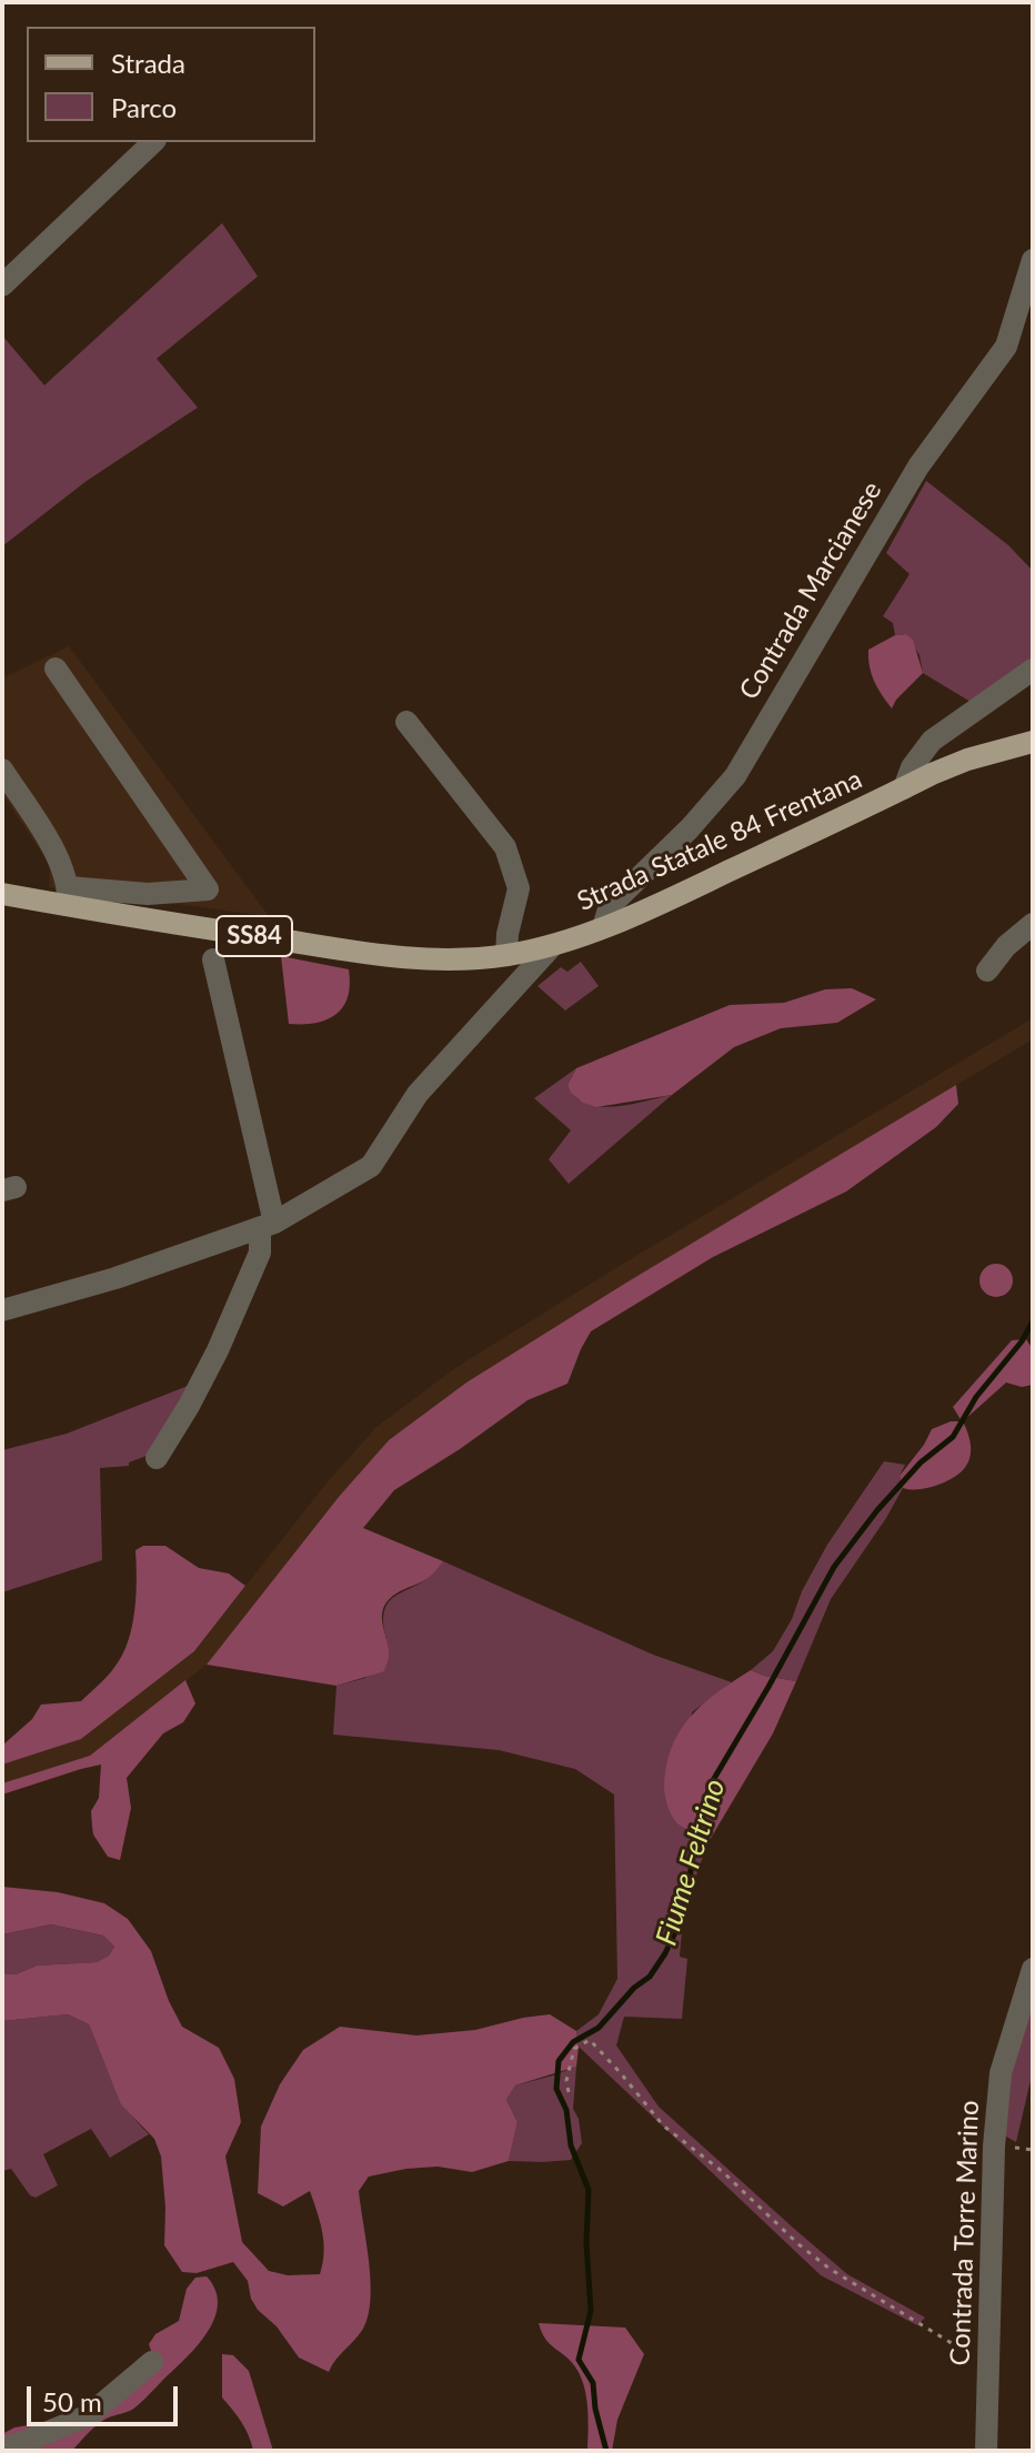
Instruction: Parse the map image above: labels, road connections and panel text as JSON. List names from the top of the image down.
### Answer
{
  "streets": {
    "main road": ["Strada Statale 84 Frentana", "SS84"],
    "street": ["Contrada Marcianese", "Contrada Torre Marino"]
  },
  "crossings": [
    ["Contrada Marcianese", "Strada Statale 84 Frentana"]
  ],
  "water": ["Fiume Feltrino"],
  "legend": ["Strada", "Parco"],
  "scale_bar": "50 m"
}
